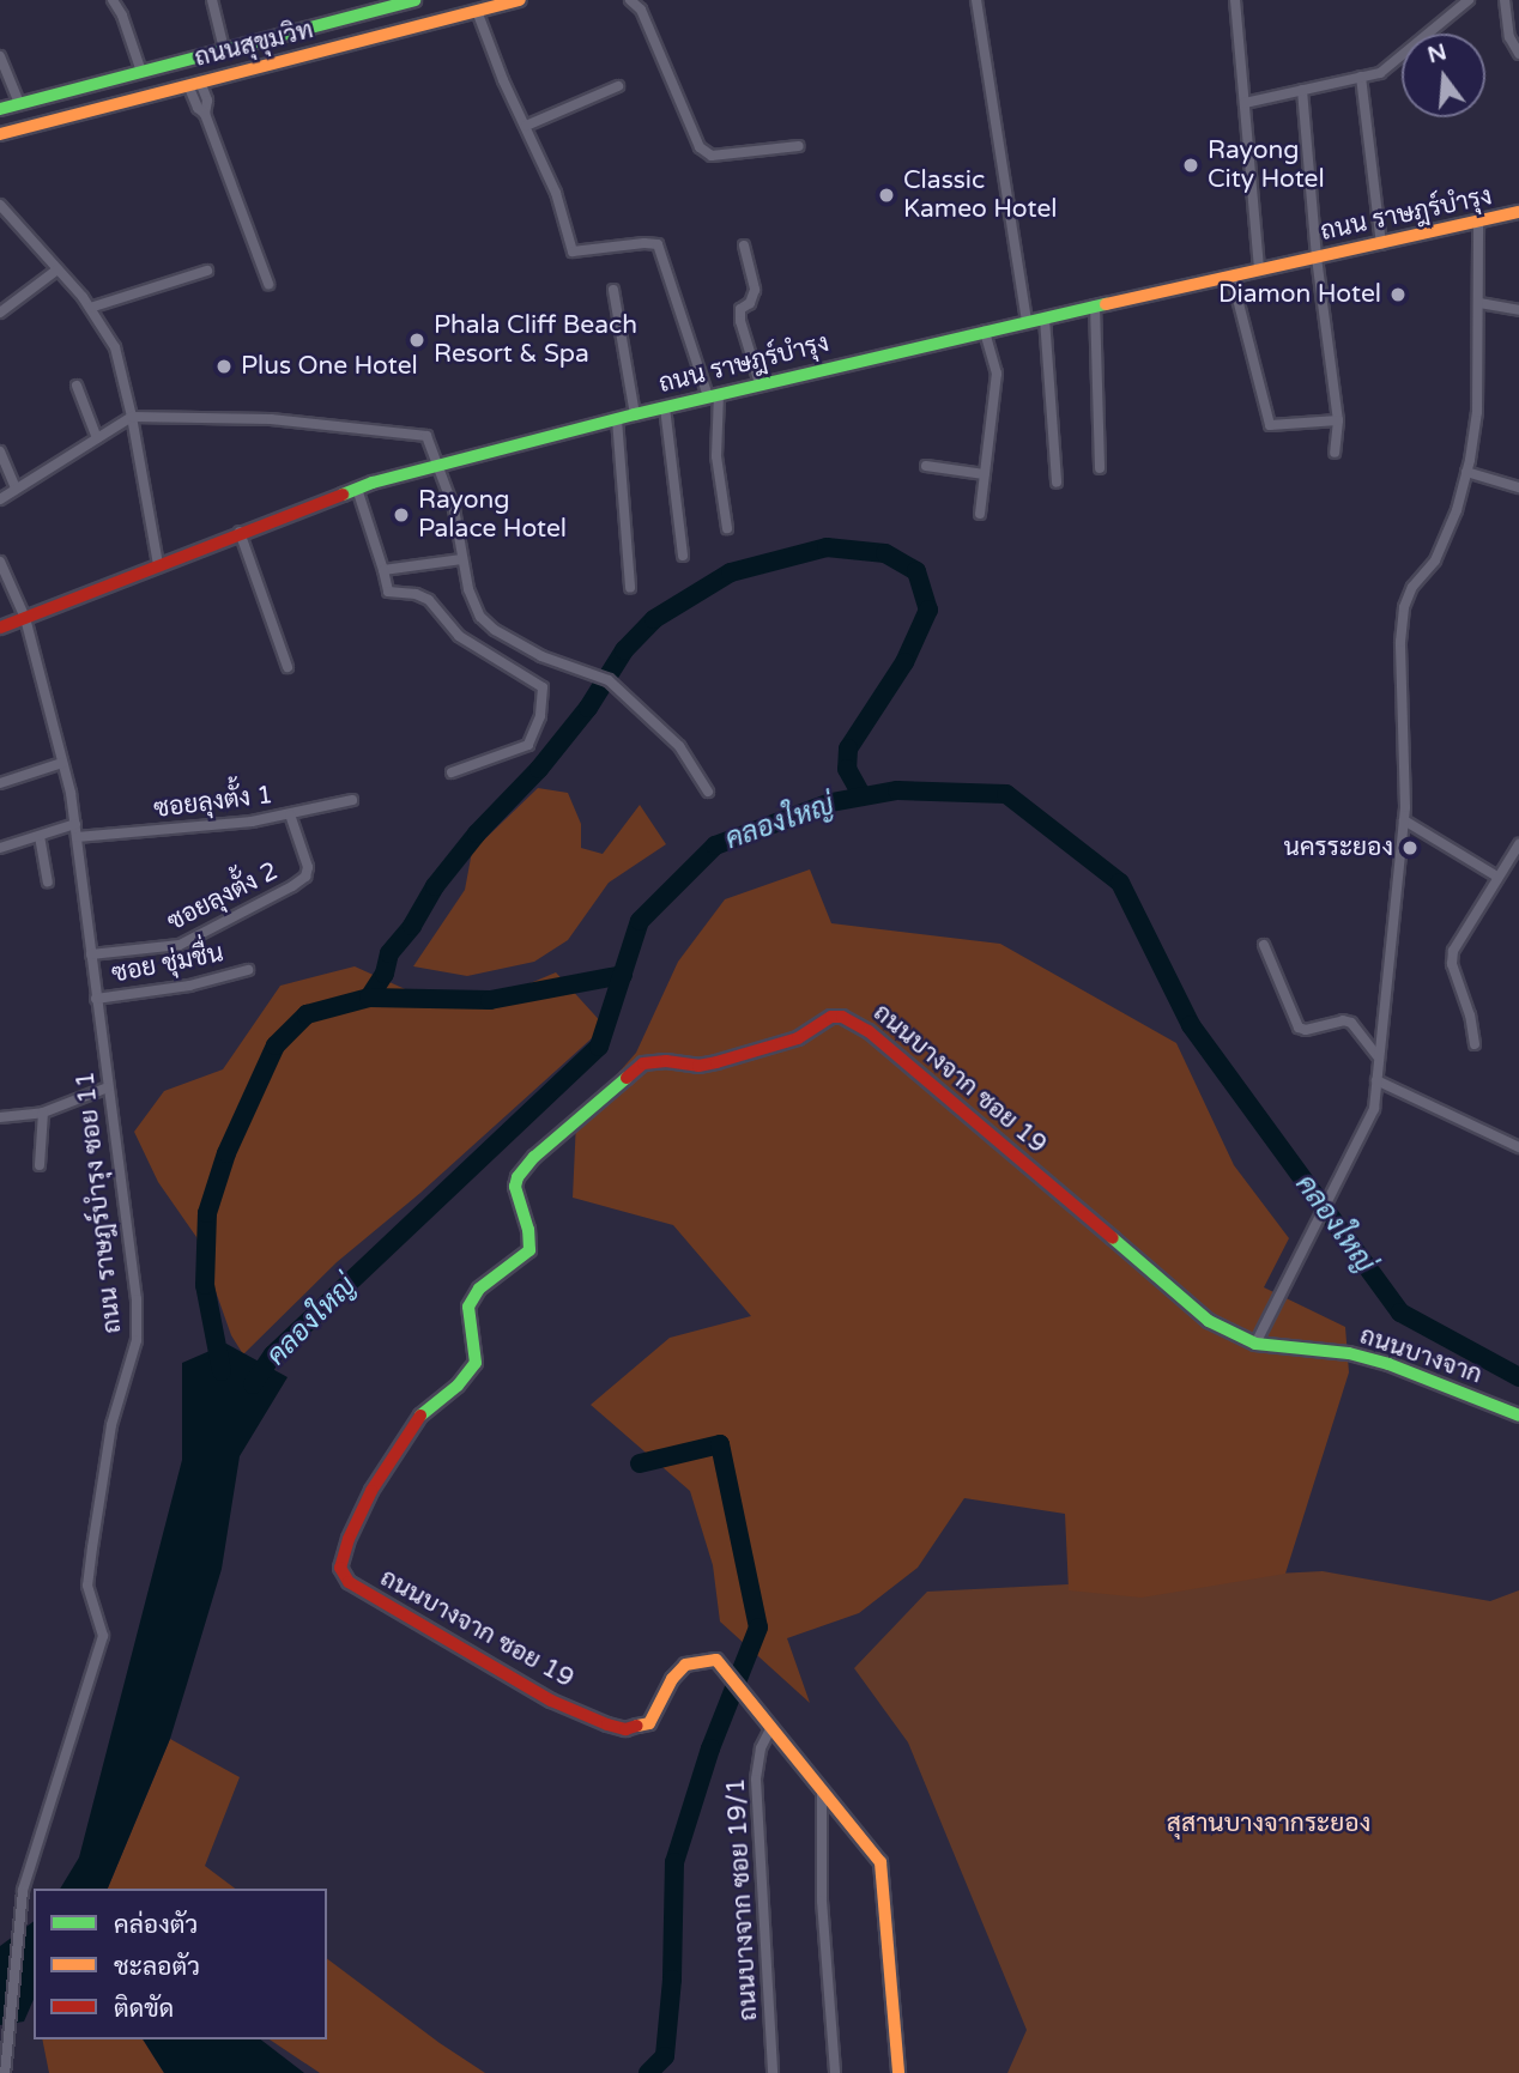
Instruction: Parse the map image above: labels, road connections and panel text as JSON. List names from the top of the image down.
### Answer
{
  "streets": {
    "street": [
      "ถนนสุขุมวิท",
      "ถนน ราษฎร์บำรุง",
      "ซอยลุงตั้ง 1",
      "ซอยลุงตั้ง 2",
      "ซอย ชุ่มชื่น",
      "ถนนบางจาก ซอย 19",
      "ถนน ราษฎร์บำรุง ซอย 11",
      "ถนนบางจาก",
      "ถนนบางจาก ซอย 19/1"
    ]
  },
  "crossings": [
    ["ถนน ราษฎร์บำรุง", "ถนน ราษฎร์บำรุง ซอย 11"],
    ["ซอยลุงตั้ง 1", "ซอยลุงตั้ง 2"],
    ["ซอยลุงตั้ง 1", "ถนน ราษฎร์บำรุง ซอย 11"],
    ["ซอยลุงตั้ง 2", "ถนน ราษฎร์บำรุง ซอย 11"],
    ["ซอย ชุ่มชื่น", "ถนน ราษฎร์บำรุง ซอย 11"],
    ["ถนนบางจาก ซอย 19", "ถนนบางจาก"],
    ["ถนนบางจาก ซอย 19", "ถนนบางจาก ซอย 19/1"]
  ],
  "water": ["คลองใหญ่"],
  "parks": ["สุสานบางจากระยอง"],
  "places": [
    "Rayong City Hotel",
    "Classic Kameo Hotel",
    "Diamon Hotel",
    "Phala Cliff Beach Resort & Spa",
    "Plus One Hotel",
    "Rayong Palace Hotel",
    "นครระยอง"
  ],
  "legend": ["คล่องตัว", "ชะลอตัว", "ติดขัด"],
  "north": "top"
}
